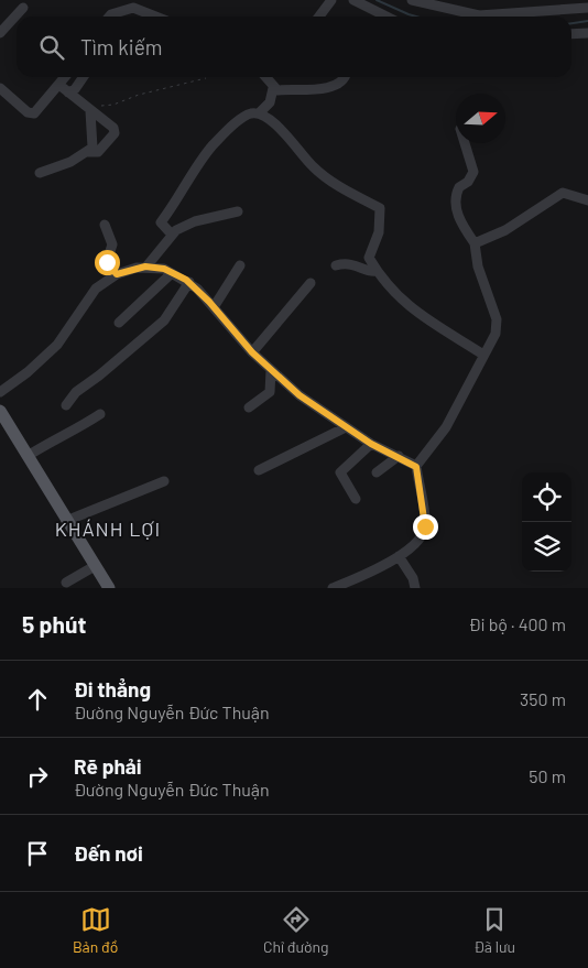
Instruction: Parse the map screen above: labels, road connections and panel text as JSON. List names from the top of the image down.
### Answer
{
  "districts": ["KHÁNH LỢI"],
  "north": "right",
  "page": {
    "search": "Tìm kiếm",
    "heading": ["5 phút", "Đi bộ · 400 m"],
    "list": [
      ["Đi thẳng", "Đường Nguyễn Đức Thuận", "350 m"],
      ["Rẽ phải", "Đường Nguyễn Đức Thuận", "50 m"],
      "Đến nơi"
    ],
    "nav": ["Bản đồ", "Chỉ đường", "Đã lưu"]
  }
}
